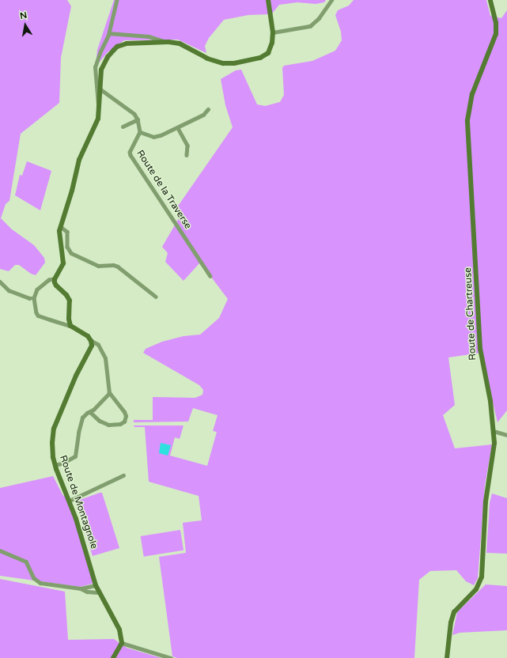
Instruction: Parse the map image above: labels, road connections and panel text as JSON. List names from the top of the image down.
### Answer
{
  "streets": {
    "street": ["Route de la Traverse", "Route de Chartreuse", "Route de Montagnole"]
  },
  "north": "top"
}
